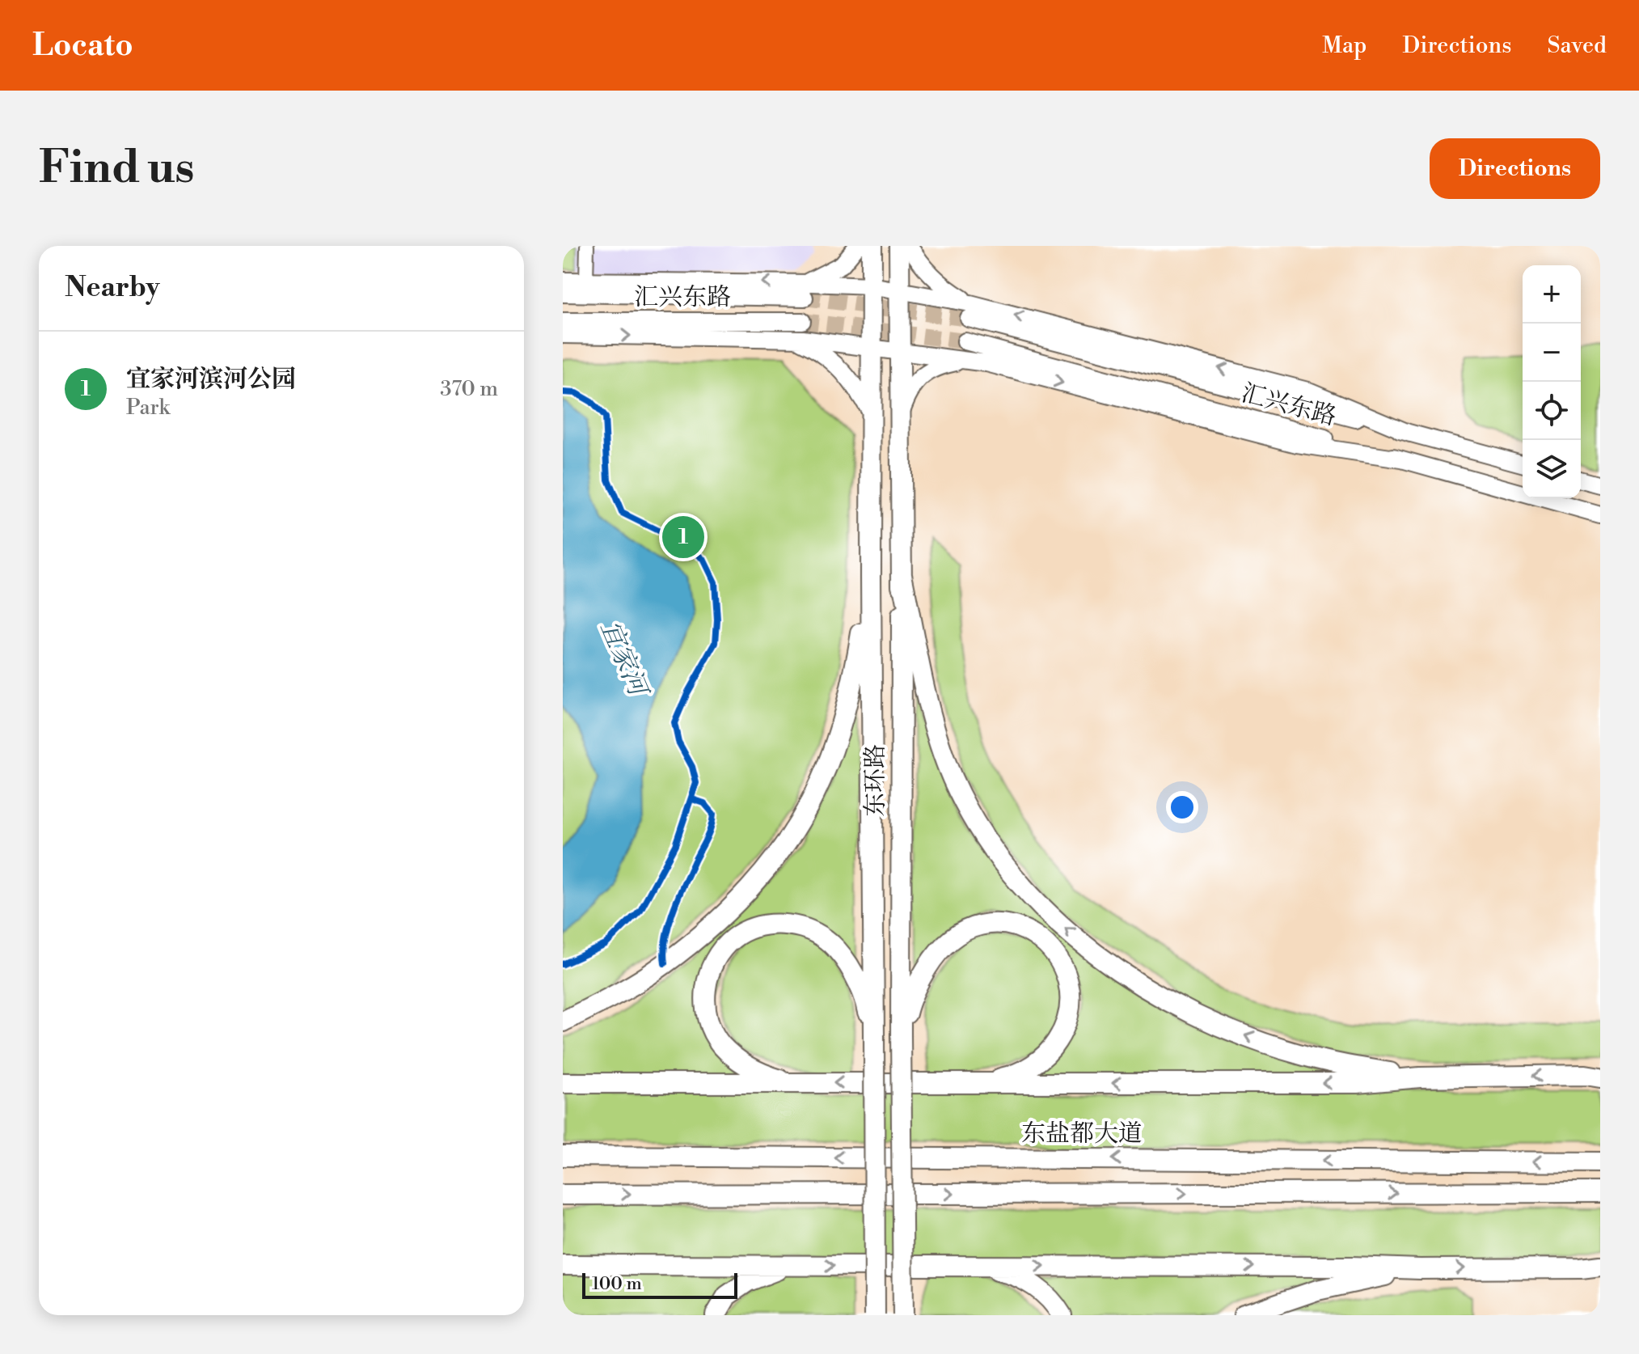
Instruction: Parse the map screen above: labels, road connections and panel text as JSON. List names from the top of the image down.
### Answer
{
  "streets": {
    "highway": ["东环路", "东盐都大道"],
    "main road": ["汇兴东路"]
  },
  "water": ["宜家河"],
  "scale_bar": "100 m",
  "page": {
    "header": "Locato",
    "nav": ["Map", "Directions", "Saved"],
    "buttons": "Directions",
    "title": "Find us",
    "heading": "Nearby",
    "map_buttons": ["+", "−"],
    "list": [
      {
        "mark": "1",
        "name": "宜家河滨河公园",
        "note": "Park",
        "value": "370 m"
      }
    ],
    "pins": "1",
    "scale": "100 m"
  }
}
